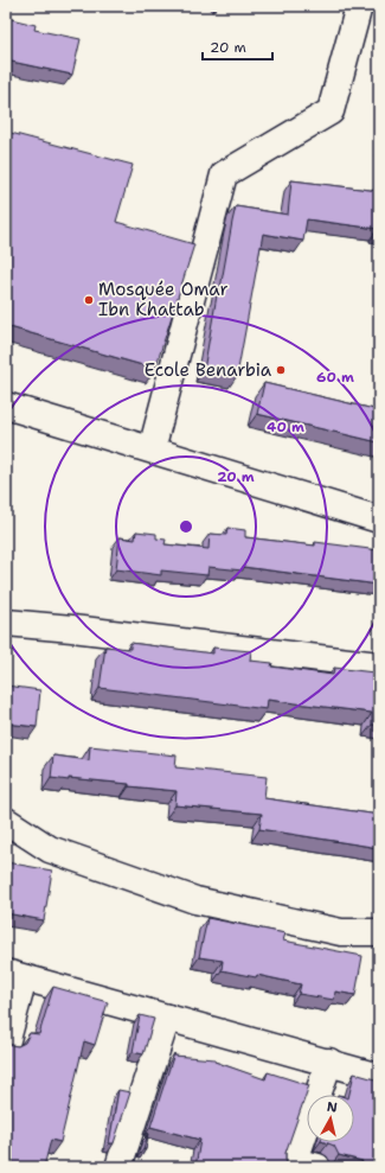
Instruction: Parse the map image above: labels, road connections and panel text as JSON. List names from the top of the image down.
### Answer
{
  "places": ["Mosquée Omar Ibn Khattab", "Ecole Benarbia"],
  "scale_bar": "20 m",
  "north": "top",
  "rings": ["60 m", "40 m", "20 m"]
}
